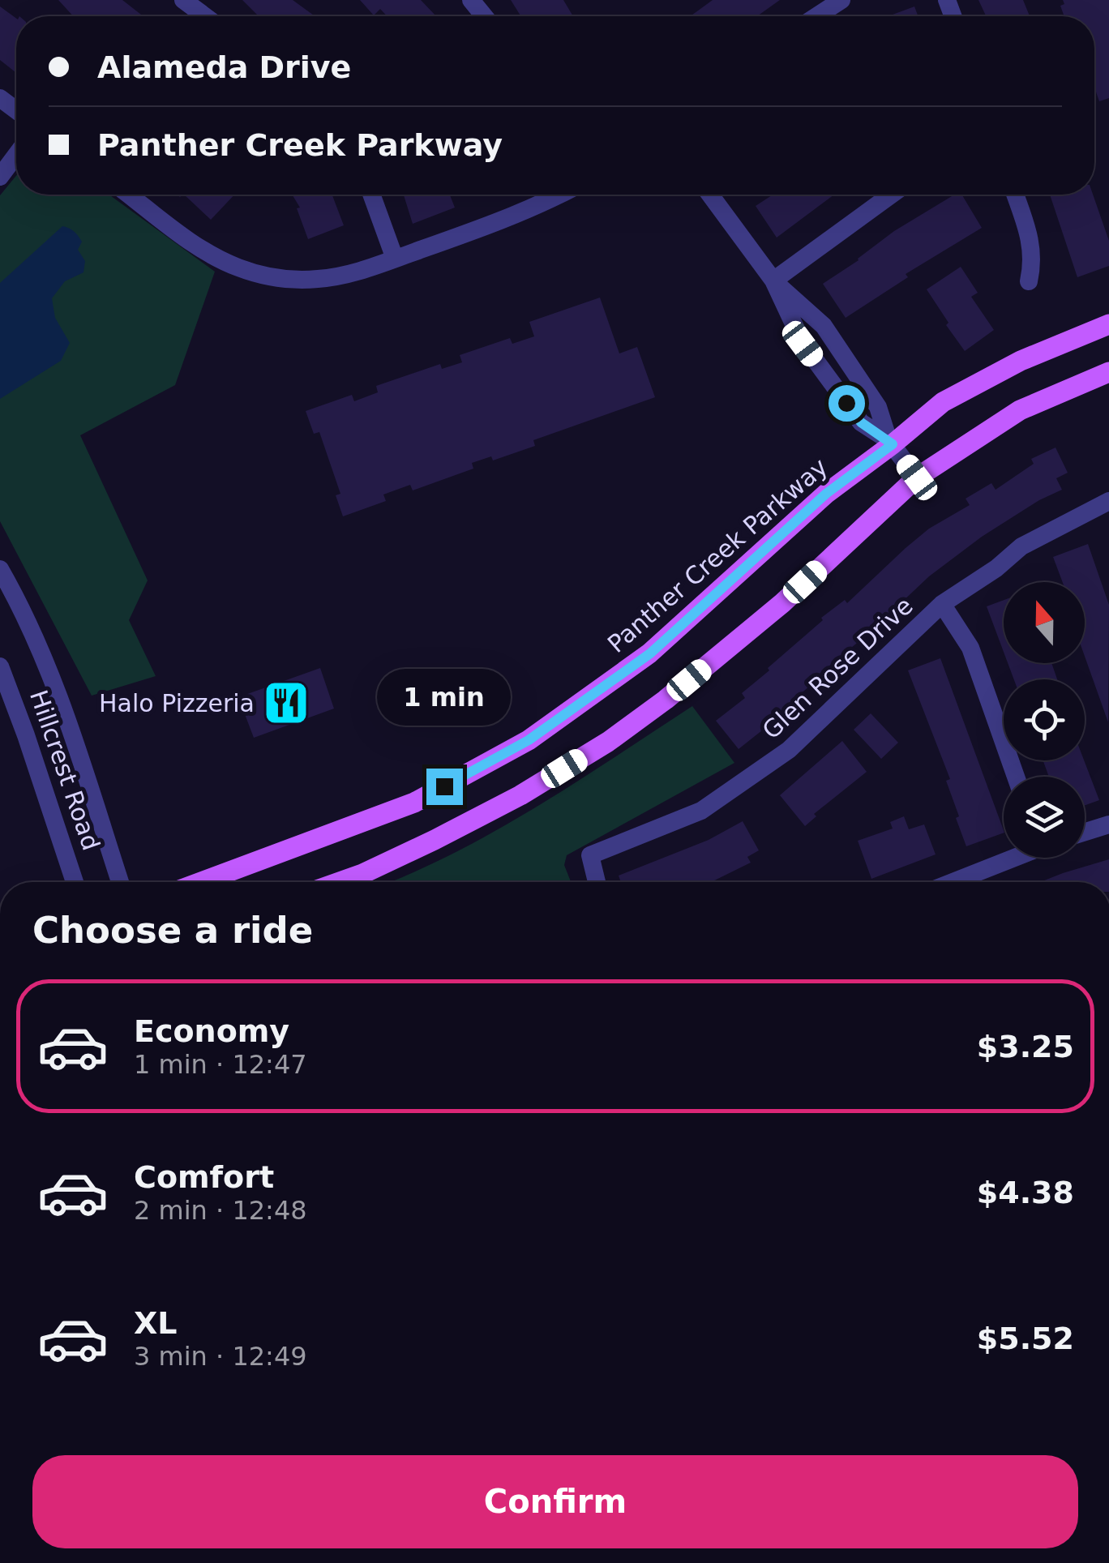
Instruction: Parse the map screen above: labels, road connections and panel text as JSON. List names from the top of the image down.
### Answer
{
  "streets": {
    "main road": ["Panther Creek Parkway"],
    "street": ["Glen Rose Drive", "Hillcrest Road"]
  },
  "places": {
    "restaurant": ["Halo Pizzeria"]
  },
  "north": "top",
  "page": {
    "banner": ["Alameda Drive", "Panther Creek Parkway"],
    "bubble": "1 min",
    "heading": "Choose a ride",
    "list": [
      {
        "name": "Economy",
        "note": "1 min · 12:47",
        "value": "$3.25"
      },
      {
        "name": "Comfort",
        "note": "2 min · 12:48",
        "value": "$4.38"
      },
      {
        "name": "XL",
        "note": "3 min · 12:49",
        "value": "$5.52"
      }
    ],
    "buttons": "Confirm"
  }
}
